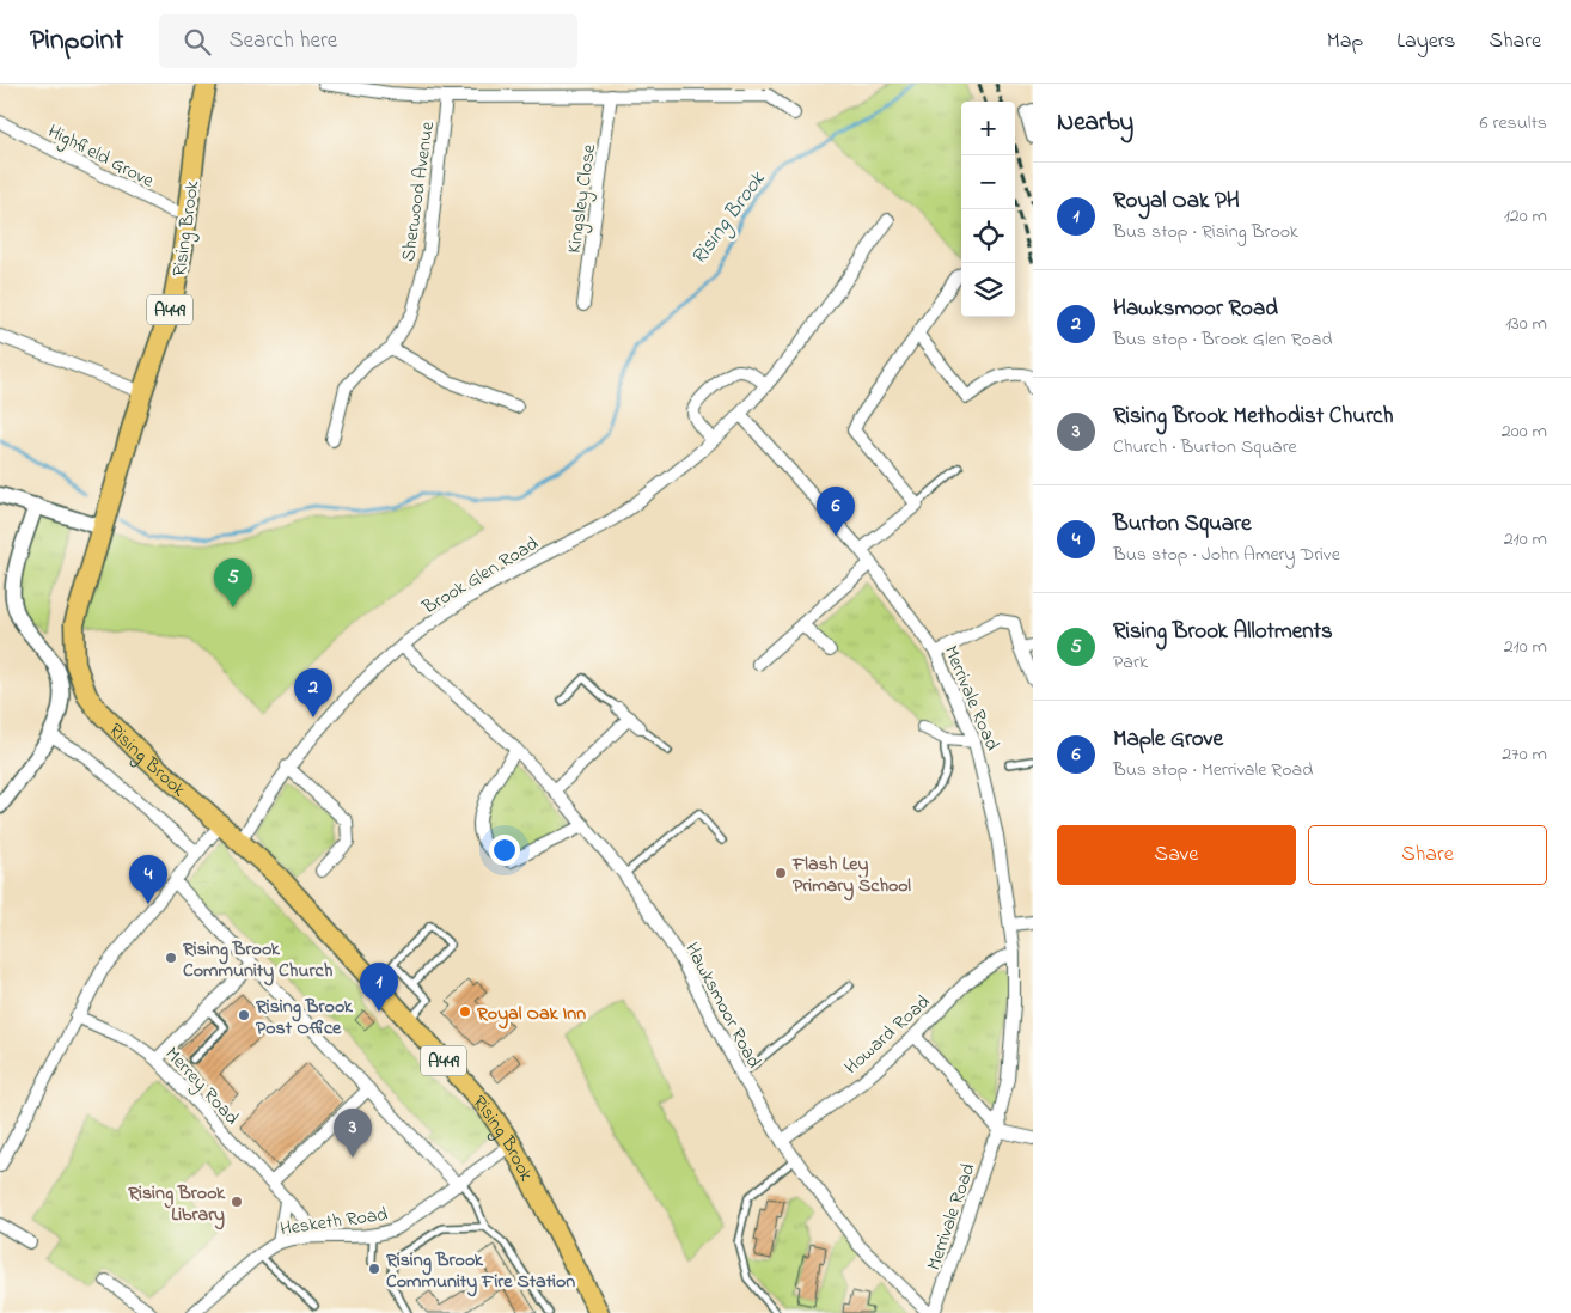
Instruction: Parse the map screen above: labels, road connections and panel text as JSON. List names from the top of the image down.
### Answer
{
  "streets": {
    "highway": ["Rising Brook", "A449"],
    "street": [
      "Highfield Grove",
      "Sherwood Avenue",
      "Kingsley Close",
      "Brook Glen Road",
      "Merrivale Road",
      "Hawksmoor Road",
      "Howard Road",
      "Merrey Road",
      "Hesketh Road"
    ]
  },
  "crossings": [
    ["Highfield Grove", "Rising Brook"],
    ["Rising Brook", "Brook Glen Road"],
    ["Rising Brook", "Hesketh Road"],
    ["Brook Glen Road", "Merrivale Road"],
    ["Brook Glen Road", "Hawksmoor Road"],
    ["Merrivale Road", "Howard Road"],
    ["Hawksmoor Road", "Howard Road"],
    ["Merrey Road", "Hesketh Road"]
  ],
  "water": ["Rising Brook"],
  "places": [
    "Flash Ley Primary School",
    "Rising Brook Community Church",
    "Royal Oak Inn",
    "Rising Brook Post Office",
    "Rising Brook Library",
    "Rising Brook Community Fire Station"
  ],
  "page": {
    "header": "Pinpoint",
    "search": "Search here",
    "nav": ["Map", "Layers", "Share"],
    "heading": ["Nearby", "6 results"],
    "map_buttons": ["+", "−"],
    "list": [
      {
        "mark": "1",
        "name": "Royal Oak PH",
        "note": "Bus stop · Rising Brook",
        "value": "120 m"
      },
      {
        "mark": "2",
        "name": "Hawksmoor Road",
        "note": "Bus stop · Brook Glen Road",
        "value": "130 m"
      },
      {
        "mark": "3",
        "name": "Rising Brook Methodist Church",
        "note": "Church · Burton Square",
        "value": "200 m"
      },
      {
        "mark": "4",
        "name": "Burton Square",
        "note": "Bus stop · John Amery Drive",
        "value": "210 m"
      },
      {
        "mark": "5",
        "name": "Rising Brook Allotments",
        "note": "Park",
        "value": "210 m"
      },
      {
        "mark": "6",
        "name": "Maple Grove",
        "note": "Bus stop · Merrivale Road",
        "value": "270 m"
      }
    ],
    "pins": [
      "6",
      "5",
      "2",
      "4",
      "1",
      "3"
    ],
    "buttons": ["Save", "Share"]
  }
}
